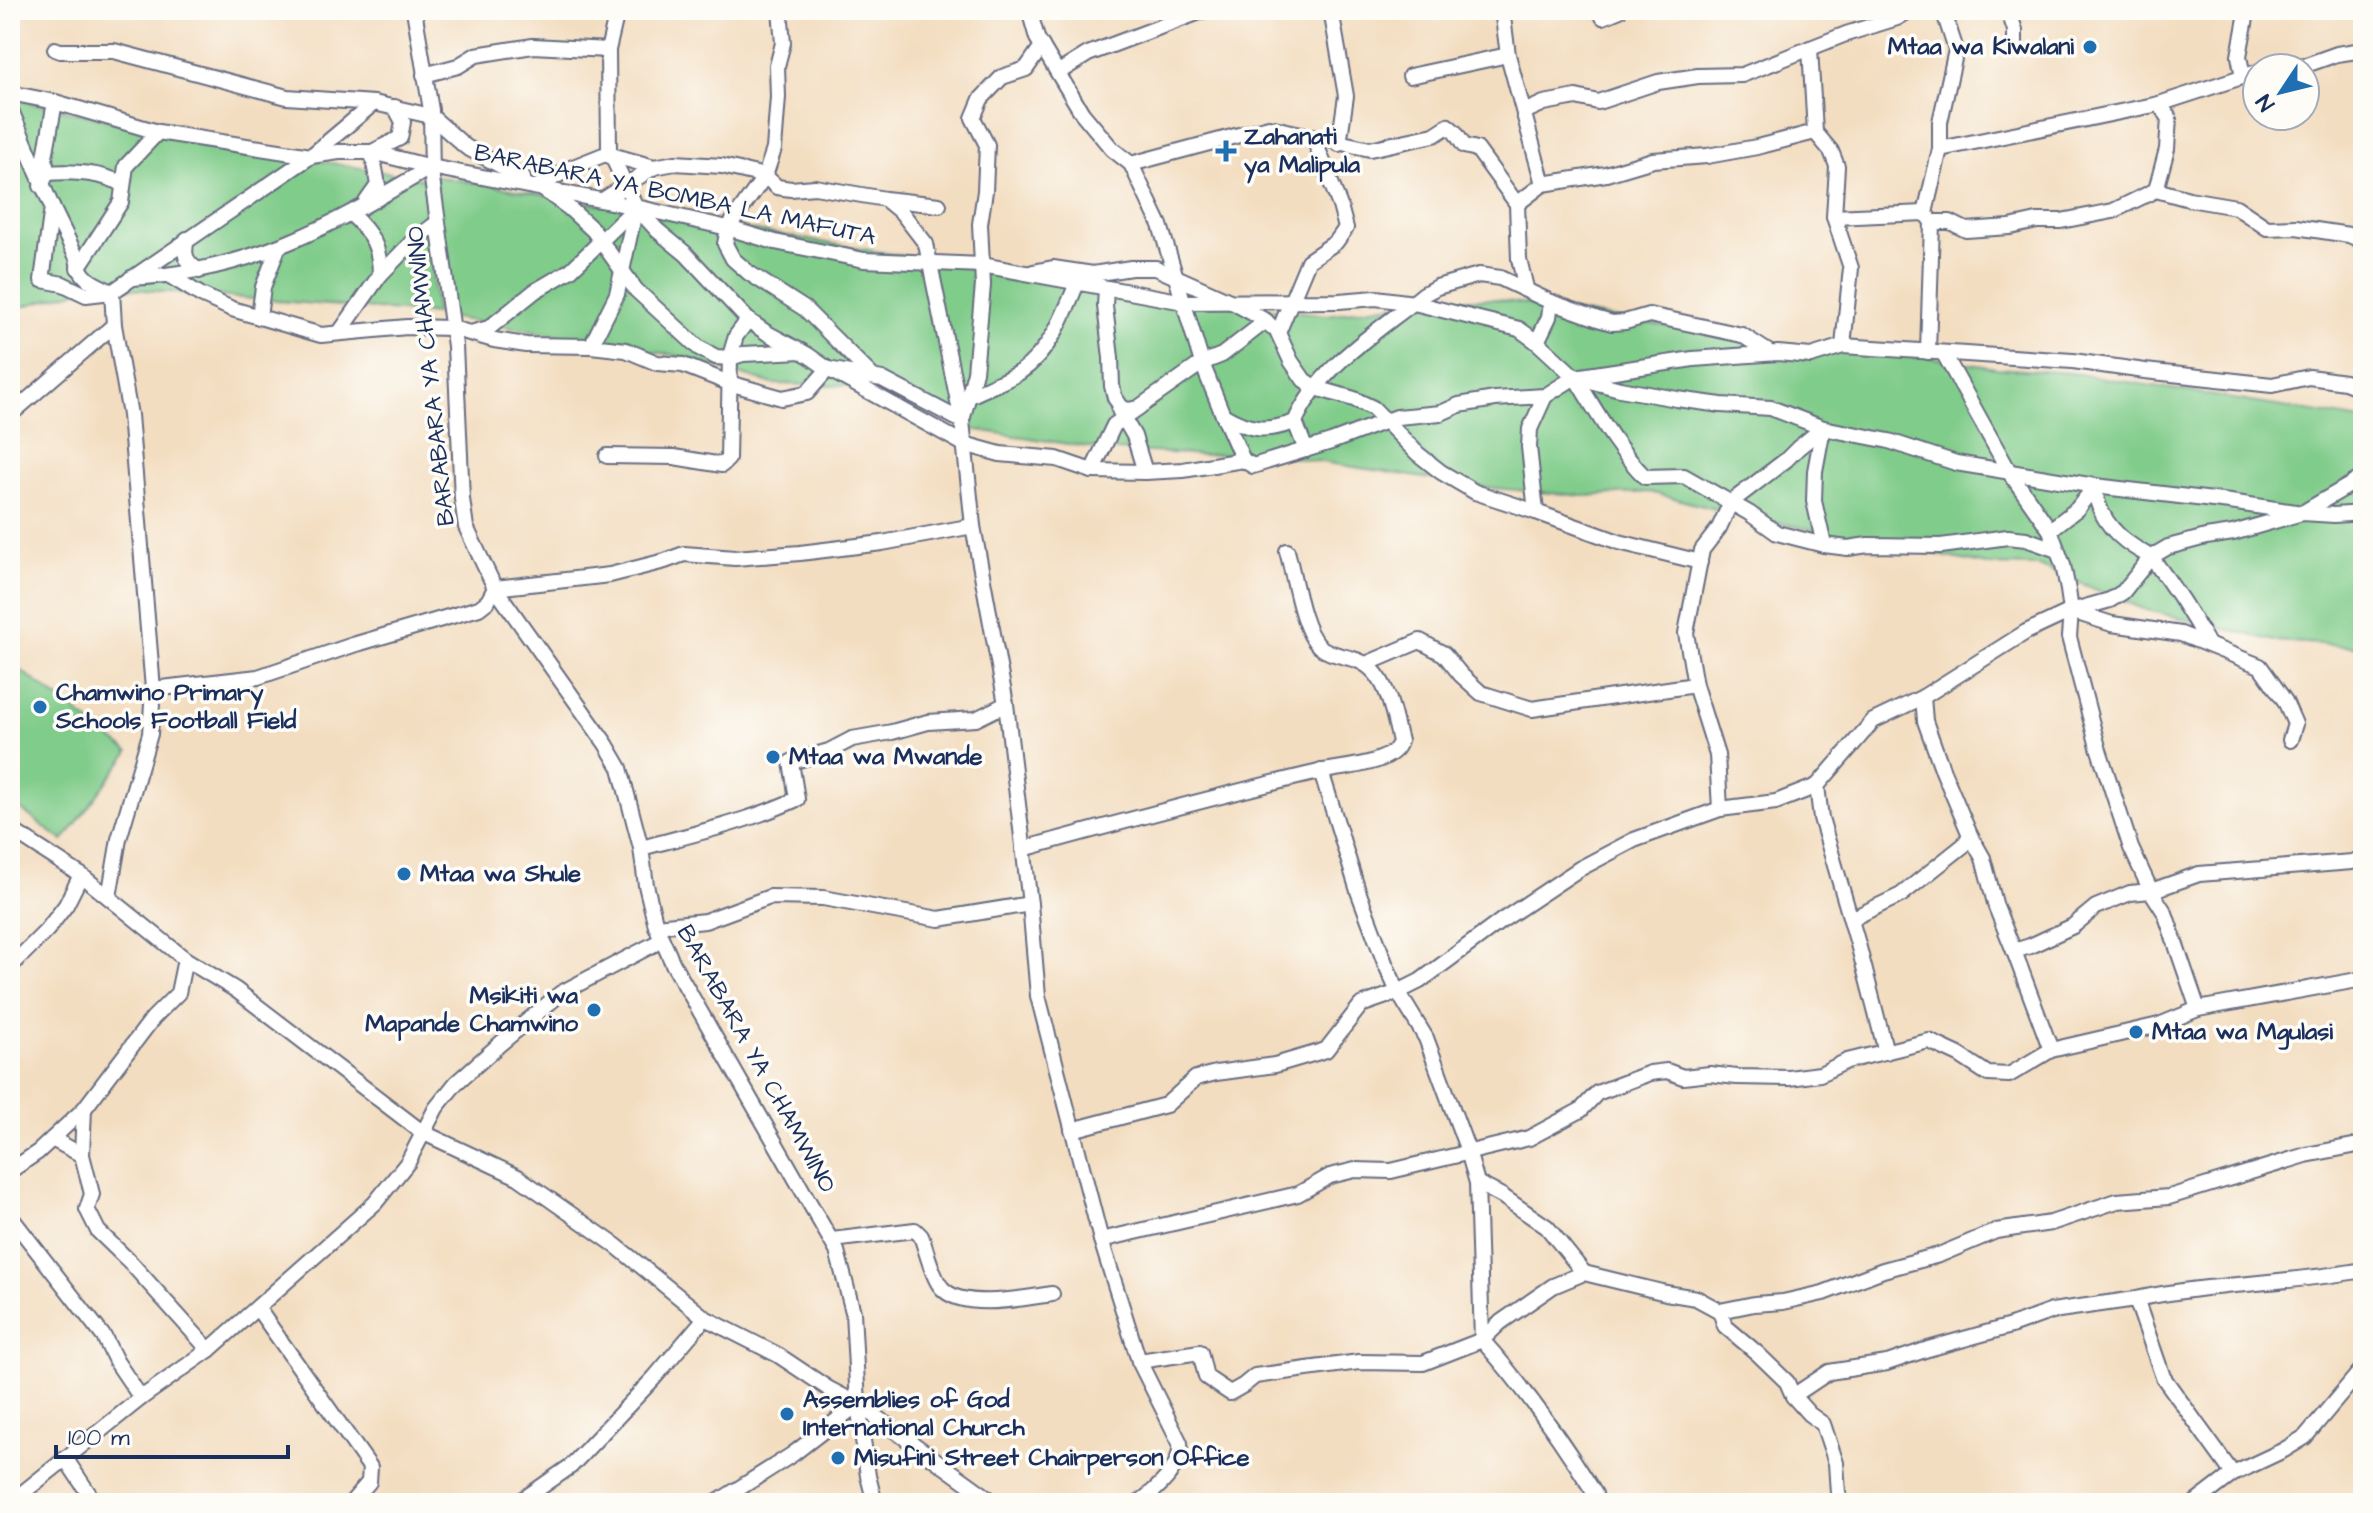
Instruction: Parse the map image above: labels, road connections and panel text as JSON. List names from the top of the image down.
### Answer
{
  "streets": {
    "street": ["BARABARA YA BOMBA LA MAFUTA", "BARABARA YA CHAMWINO"]
  },
  "crossings": [
    ["BARABARA YA BOMBA LA MAFUTA", "BARABARA YA CHAMWINO"]
  ],
  "places": {
    "other": [
      "Mtaa wa Kiwalani",
      "Chamwino Primary Schools Football Field",
      "Mtaa wa Mwande",
      "Mtaa wa Shule",
      "Msikiti wa Mapande Chamwino",
      "Mtaa wa Mgulasi",
      "Assemblies of God International Church",
      "Misufini Street Chairperson Office"
    ],
    "health": ["Zahanati ya Malipula"]
  },
  "scale_bar": "100 m",
  "north": "bottom left"
}
